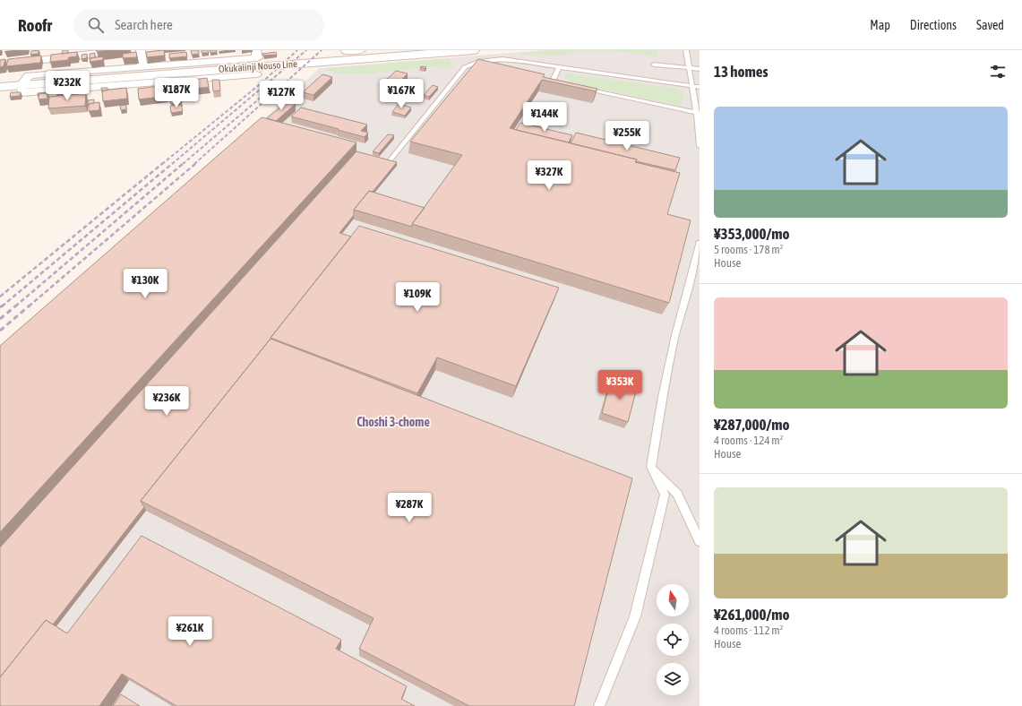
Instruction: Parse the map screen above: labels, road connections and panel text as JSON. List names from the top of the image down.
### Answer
{
  "streets": {
    "main road": ["Okukaiinji Nouso Line"]
  },
  "districts": ["Choshi 3-chome"],
  "north": "top",
  "page": {
    "header": "Roofr",
    "search": "Search here",
    "nav": ["Map", "Directions", "Saved"],
    "heading": "13 homes",
    "price": [
      "¥232K",
      "¥187K",
      "¥167K",
      "¥127K",
      "¥144K",
      "¥255K",
      "¥327K",
      "¥130K",
      "¥109K",
      "¥353K",
      "¥236K",
      "¥287K",
      "¥261K"
    ],
    "list": [
      {
        "name": "¥353,000/mo",
        "note": "5 rooms · 178 m² · House"
      },
      {
        "name": "¥287,000/mo",
        "note": "4 rooms · 124 m² · House"
      },
      {
        "name": "¥261,000/mo",
        "note": "4 rooms · 112 m² · House"
      }
    ]
  }
}
